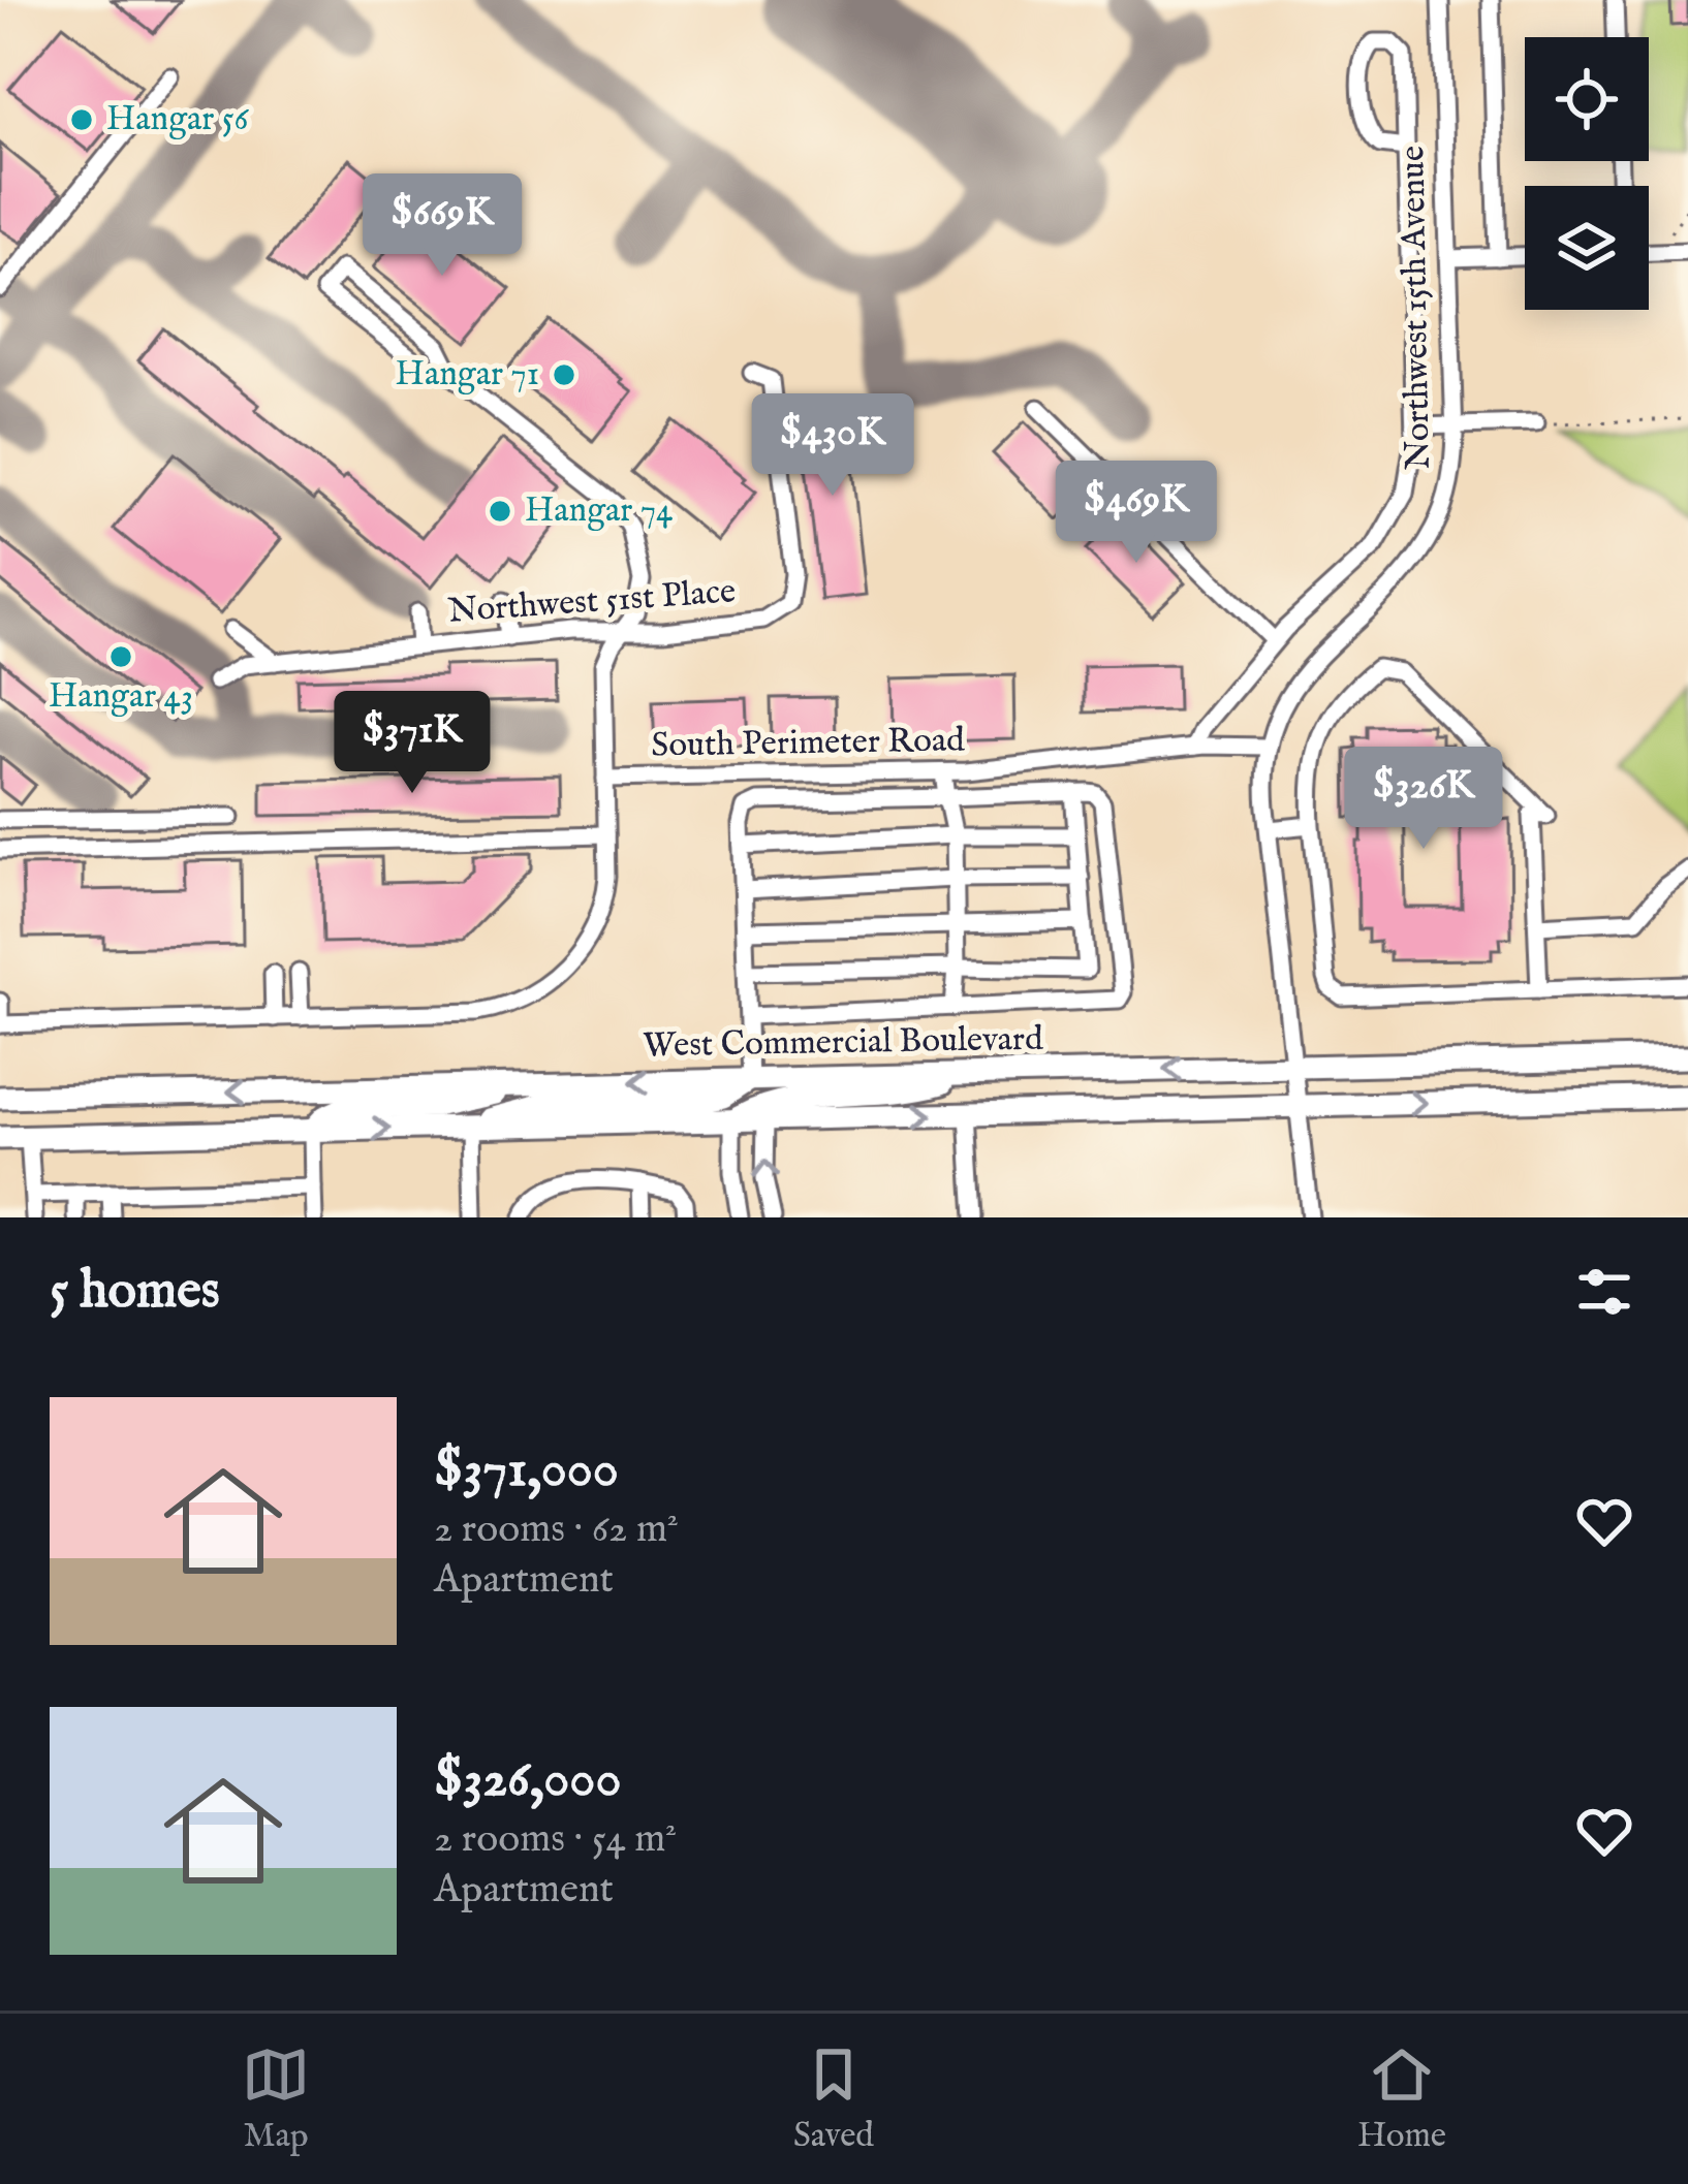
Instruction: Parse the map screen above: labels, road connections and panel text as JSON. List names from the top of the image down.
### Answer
{
  "streets": {
    "highway": ["West Commercial Boulevard"],
    "street": ["Northwest 15th Avenue", "Northwest 51st Place", "South Perimeter Road"]
  },
  "crossings": [
    ["Northwest 15th Avenue", "South Perimeter Road"],
    ["Northwest 15th Avenue", "West Commercial Boulevard"]
  ],
  "places": [
    "Hangar 56",
    "Hangar 71",
    "Hangar 74",
    "Hangar 43"
  ],
  "page": {
    "price": [
      "$669K",
      "$430K",
      "$469K",
      "$371K",
      "$326K"
    ],
    "heading": "5 homes",
    "list": [
      {
        "name": "$371,000",
        "note": "2 rooms · 62 m² · Apartment"
      },
      {
        "name": "$326,000",
        "note": "2 rooms · 54 m² · Apartment"
      }
    ],
    "tabs": ["Map", "Saved", "Home"]
  }
}
